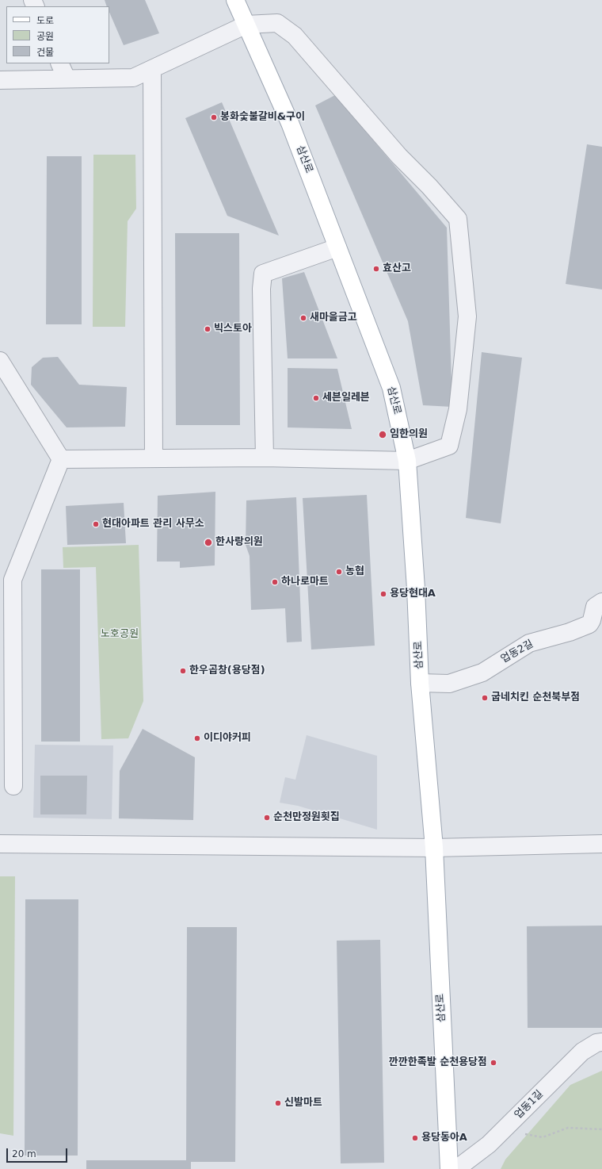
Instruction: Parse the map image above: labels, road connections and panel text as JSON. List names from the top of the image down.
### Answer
{
  "streets": {
    "main road": ["삼산로"],
    "street": ["업동2길", "업동1길"]
  },
  "crossings": [
    ["삼산로", "업동2길"]
  ],
  "parks": ["노호공원"],
  "places": [
    "봉화숯불갈비&구이",
    "효산고",
    "새마을금고",
    "빅스토아",
    "세븐일레븐",
    "임한의원",
    "현대아파트 관리 사무소",
    "한사랑의원",
    "농협",
    "하나로마트",
    "용당현대A",
    "한우곱창(용당점)",
    "굽네치킨 순천북부점",
    "이디야커피",
    "순천만정원횟집",
    "깐깐한족발 순천용당점",
    "신발마트",
    "용당동아A"
  ],
  "legend": ["도로", "공원", "건물"],
  "scale_bar": "20 m"
}
